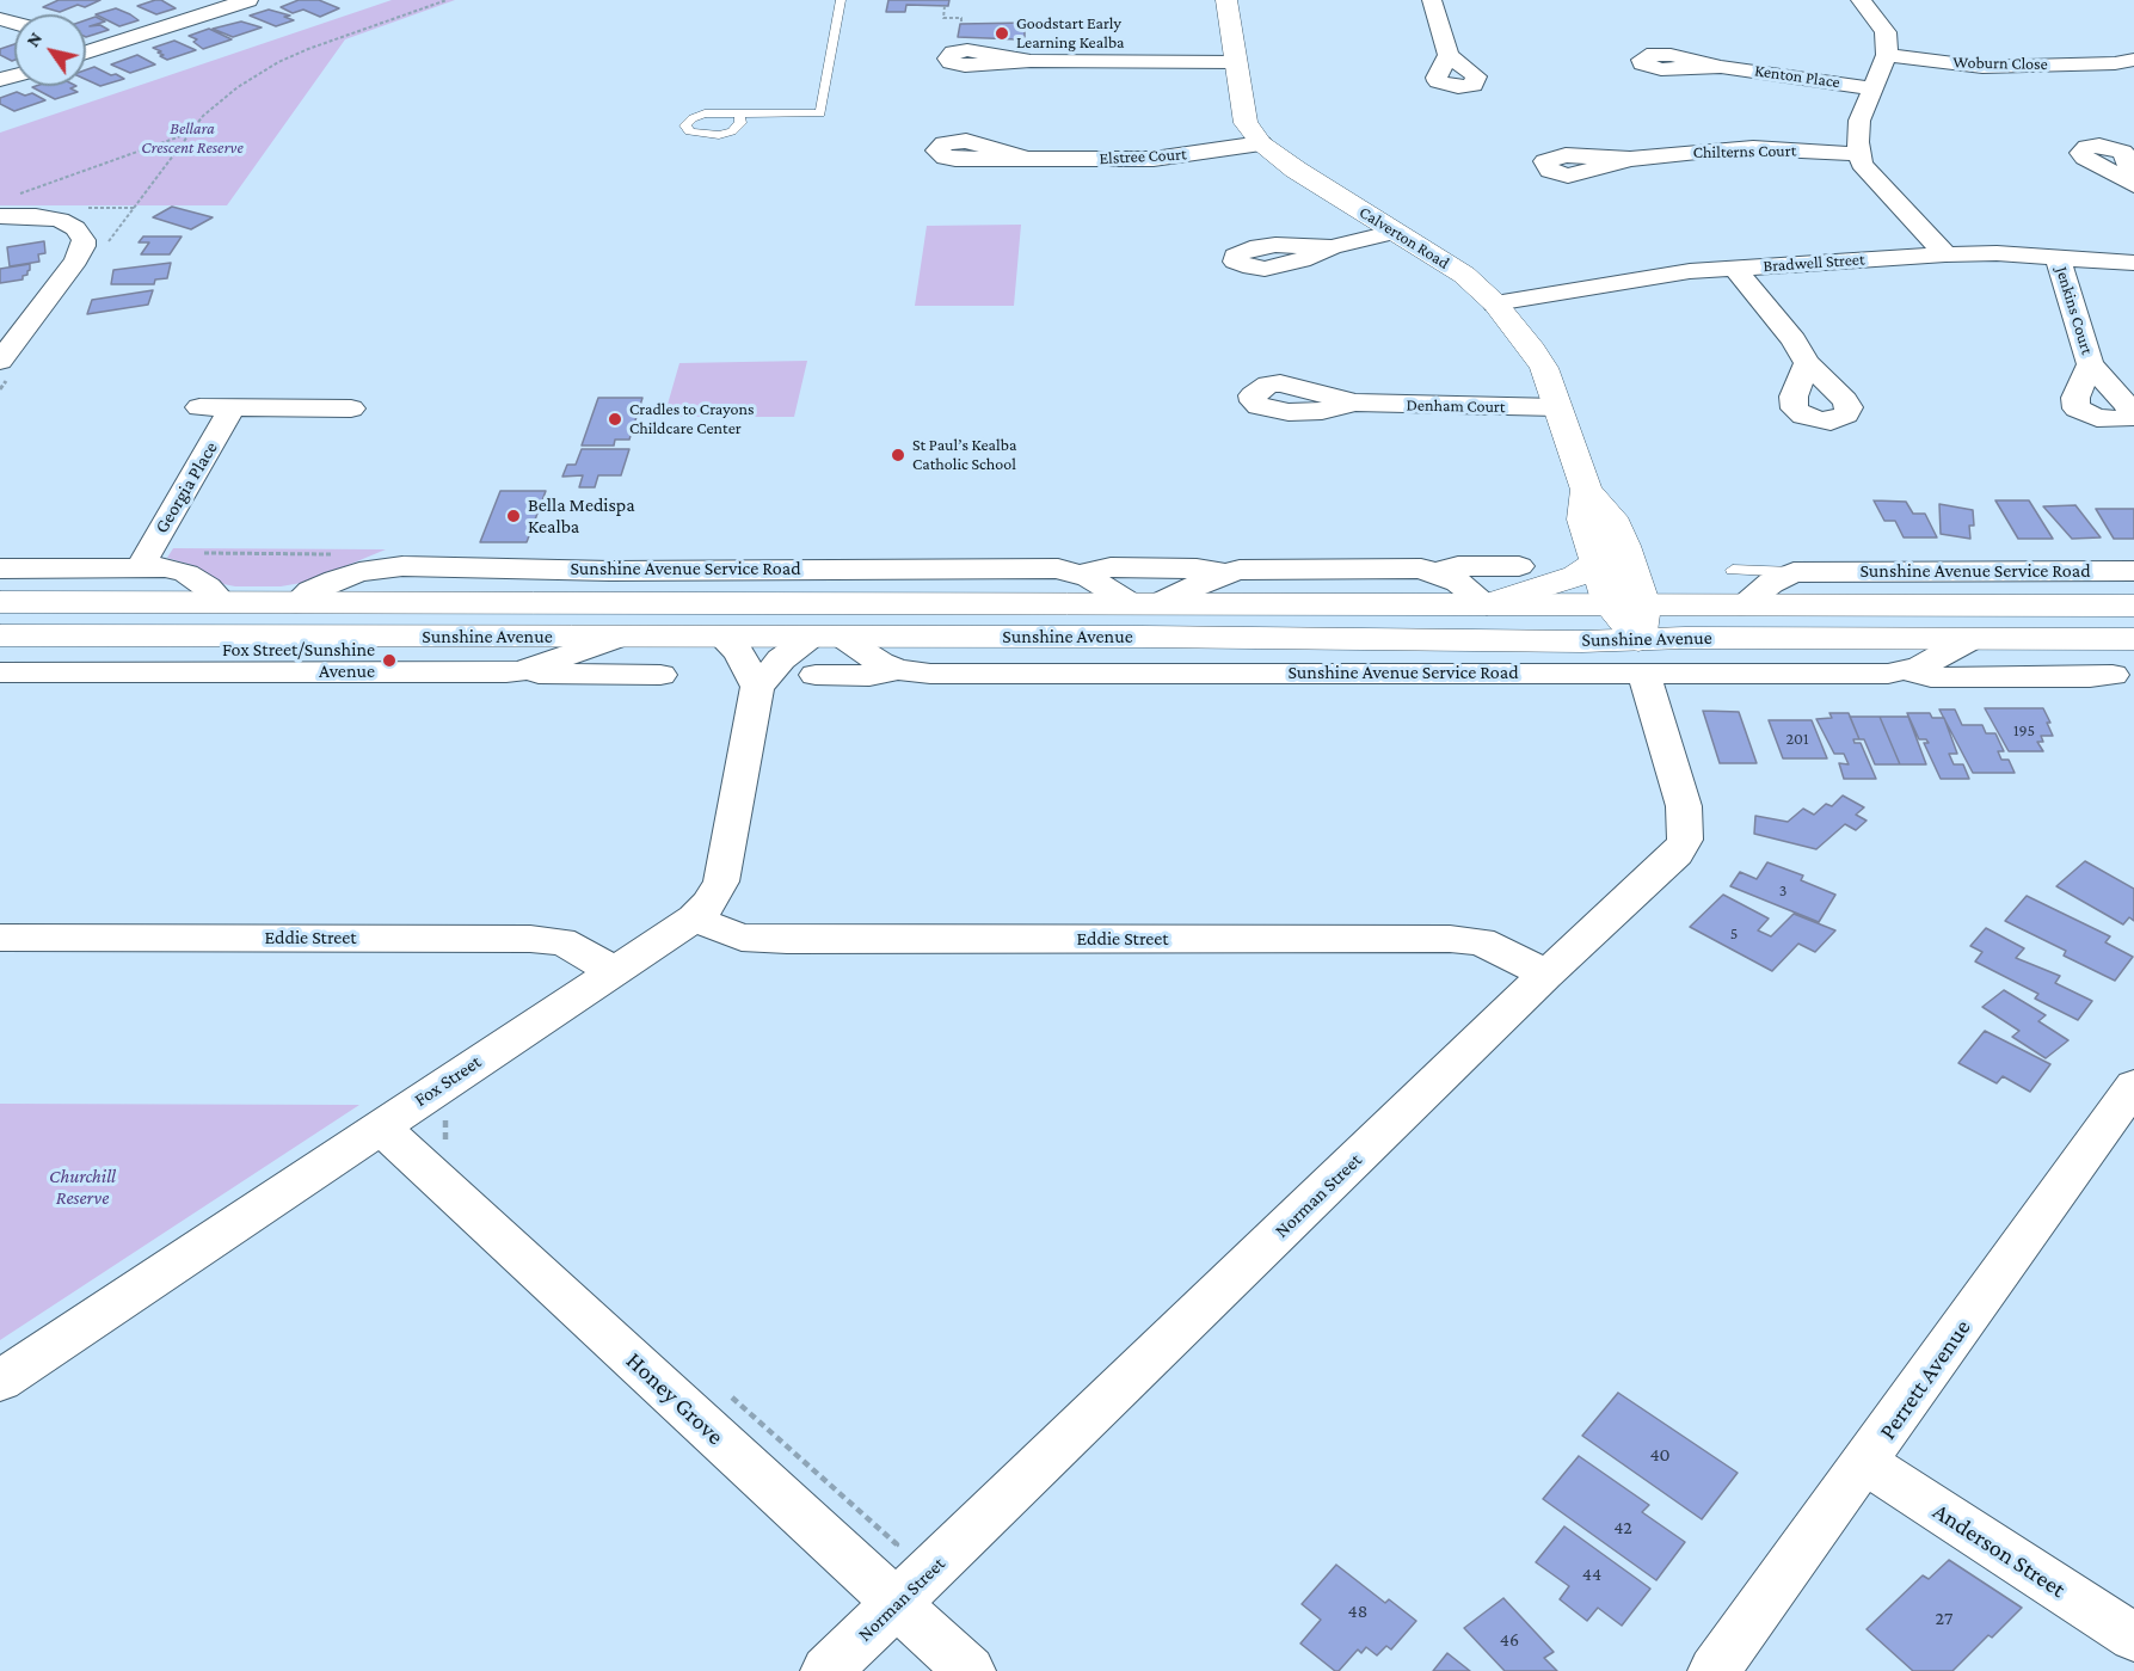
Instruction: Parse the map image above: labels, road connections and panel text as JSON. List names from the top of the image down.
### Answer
{
  "streets": {
    "main road": ["Calverton Road", "Sunshine Avenue"],
    "street": [
      "Woburn Close",
      "Kenton Place",
      "Chilterns Court",
      "Elstree Court",
      "Bradwell Street",
      "Jenkins Court",
      "Denham Court",
      "Georgia Place",
      "Sunshine Avenue Service Road",
      "Eddie Street",
      "Fox Street",
      "Norman Street",
      "Perrett Avenue",
      "Honey Grove",
      "Anderson Street"
    ]
  },
  "crossings": [
    ["Elstree Court", "Calverton Road"],
    ["Calverton Road", "Bradwell Street"],
    ["Calverton Road", "Denham Court"],
    ["Calverton Road", "Sunshine Avenue Service Road"],
    ["Calverton Road", "Sunshine Avenue"],
    ["Calverton Road", "Norman Street"],
    ["Bradwell Street", "Jenkins Court"],
    ["Sunshine Avenue Service Road", "Sunshine Avenue"],
    ["Sunshine Avenue Service Road", "Norman Street"],
    ["Sunshine Avenue", "Norman Street"],
    ["Eddie Street", "Fox Street"],
    ["Eddie Street", "Norman Street"],
    ["Fox Street", "Honey Grove"],
    ["Norman Street", "Honey Grove"],
    ["Perrett Avenue", "Anderson Street"]
  ],
  "parks": ["Bellara Crescent Reserve", "Churchill Reserve"],
  "places": [
    "Goodstart Early Learning Kealba",
    "Cradles to Crayons Childcare Center",
    "St Paul’s Kealba Catholic School",
    "Bella Medispa Kealba",
    "Fox Street/Sunshine Avenue"
  ],
  "house_numbers": [
    "195",
    "201",
    "3",
    "5",
    "40",
    "42",
    "44",
    "48",
    "27",
    "46"
  ],
  "north": "top left"
}
